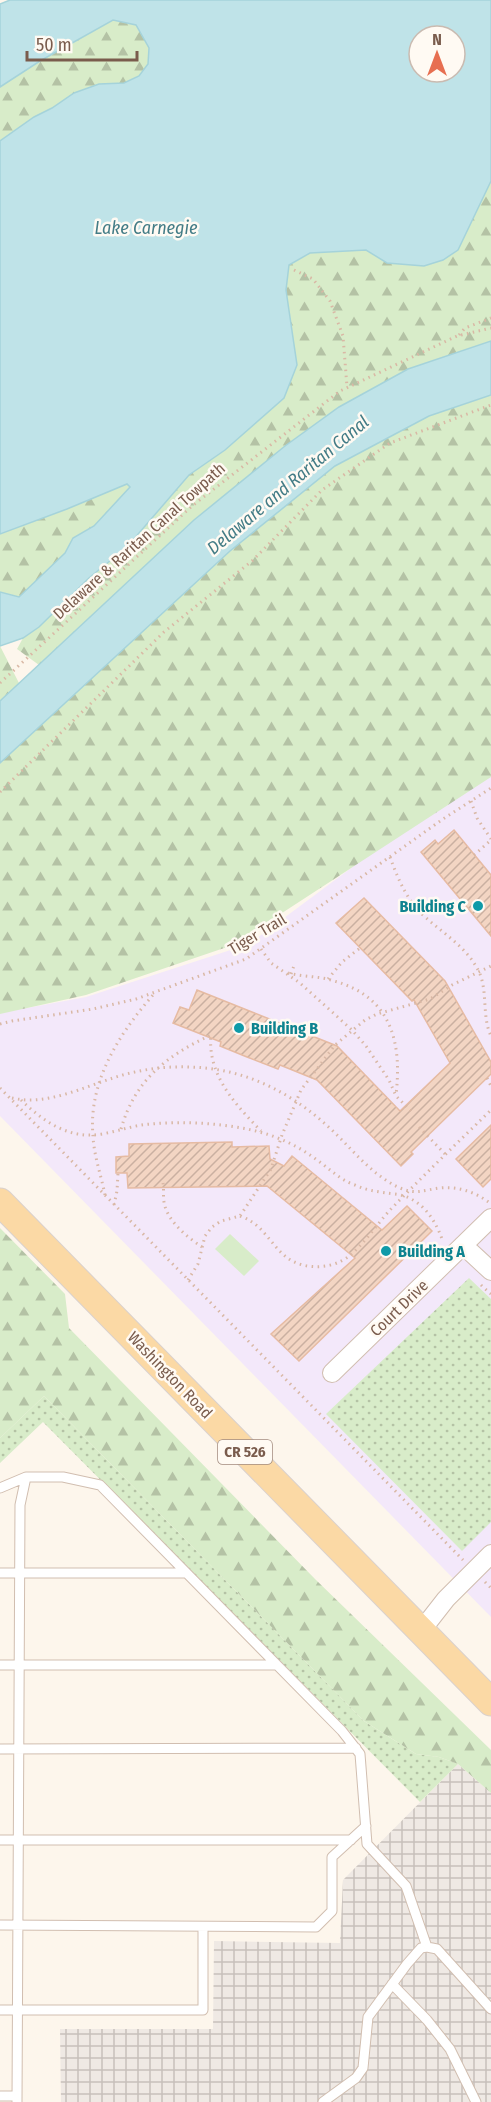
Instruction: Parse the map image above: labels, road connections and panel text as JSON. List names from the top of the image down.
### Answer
{
  "streets": {
    "main road": ["Washington Road", "CR 526"],
    "street": ["Court Drive"],
    "path": ["Delaware & Raritan Canal Towpath", "Tiger Trail"]
  },
  "water": ["Lake Carnegie", "Delaware and Raritan Canal"],
  "places": ["Building C", "Building B", "Building A"],
  "scale_bar": "50 m",
  "north": "top"
}
